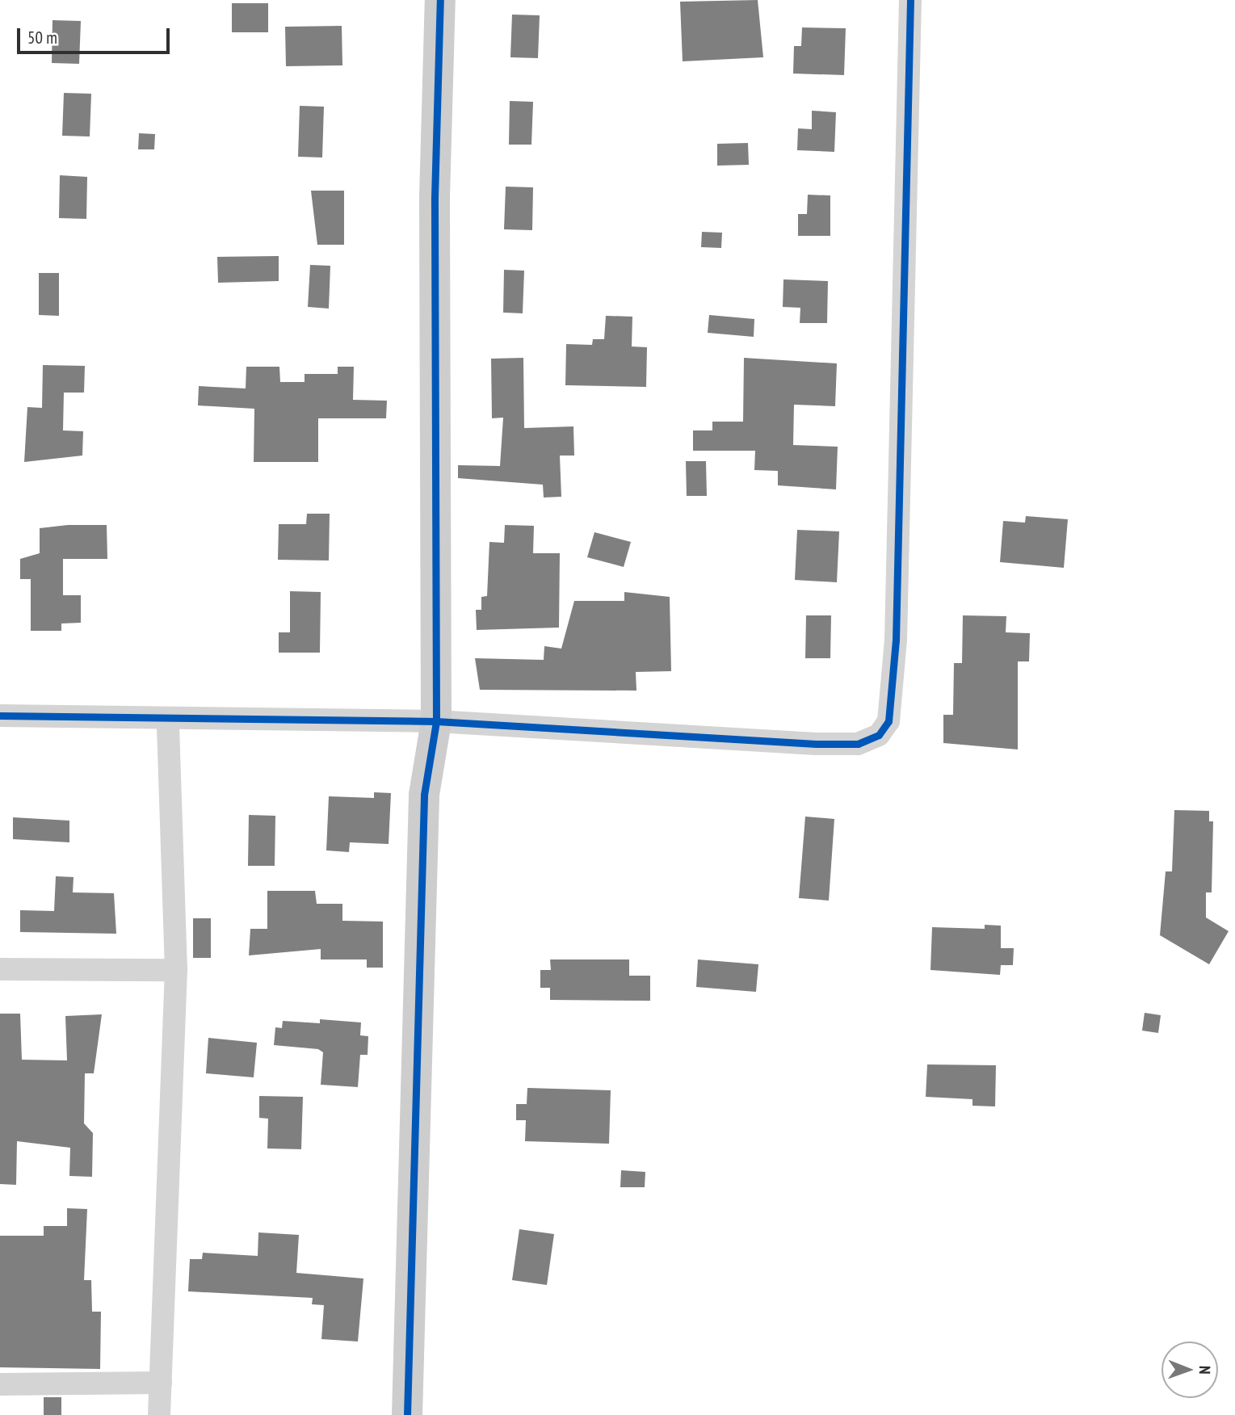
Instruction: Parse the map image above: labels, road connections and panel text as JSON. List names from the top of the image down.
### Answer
{
  "scale_bar": "50 m",
  "north": "right"
}
